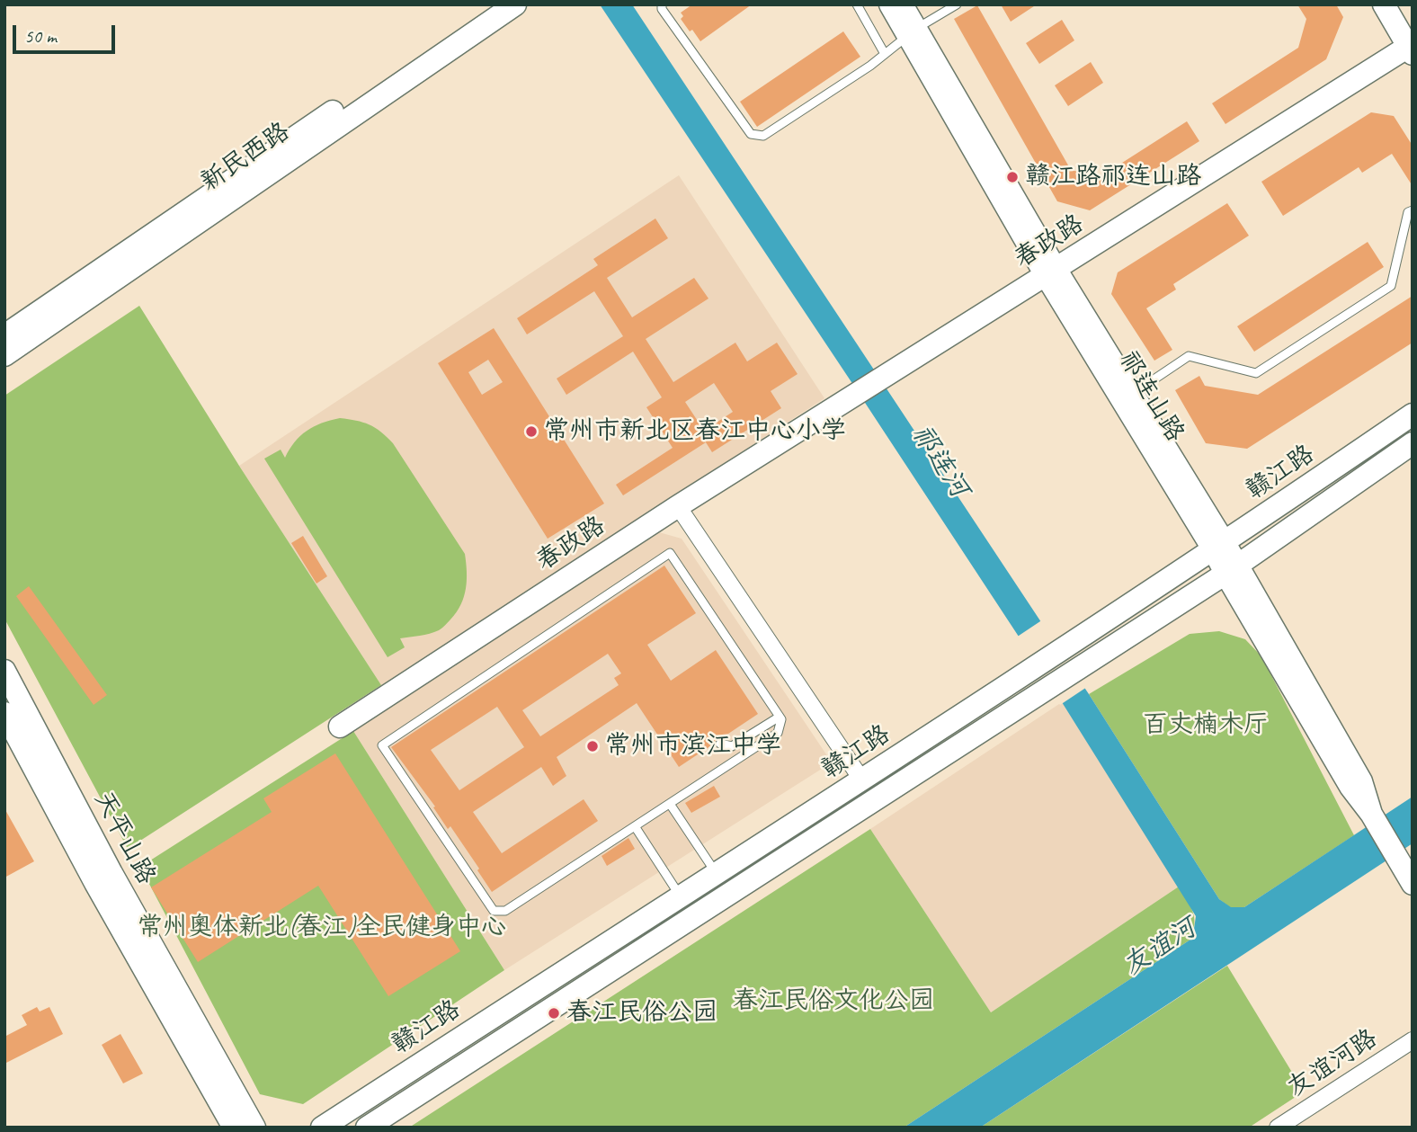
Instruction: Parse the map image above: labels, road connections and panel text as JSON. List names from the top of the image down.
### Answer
{
  "streets": {
    "street": [
      "新民西路",
      "春政路",
      "祁连山路",
      "赣江路",
      "天平山路",
      "友谊河路"
    ]
  },
  "crossings": [
    ["春政路", "祁连山路"],
    ["祁连山路", "赣江路"]
  ],
  "water": ["祁连河", "友谊河"],
  "parks": ["百丈楠木厅", "常州奥体新北(春江)全民健身中心", "春江民俗文化公园"],
  "places": [
    "赣江路祁连山路",
    "常州市新北区春江中心小学",
    "常州市滨江中学",
    "春江民俗公园"
  ],
  "scale_bar": "50 m"
}
